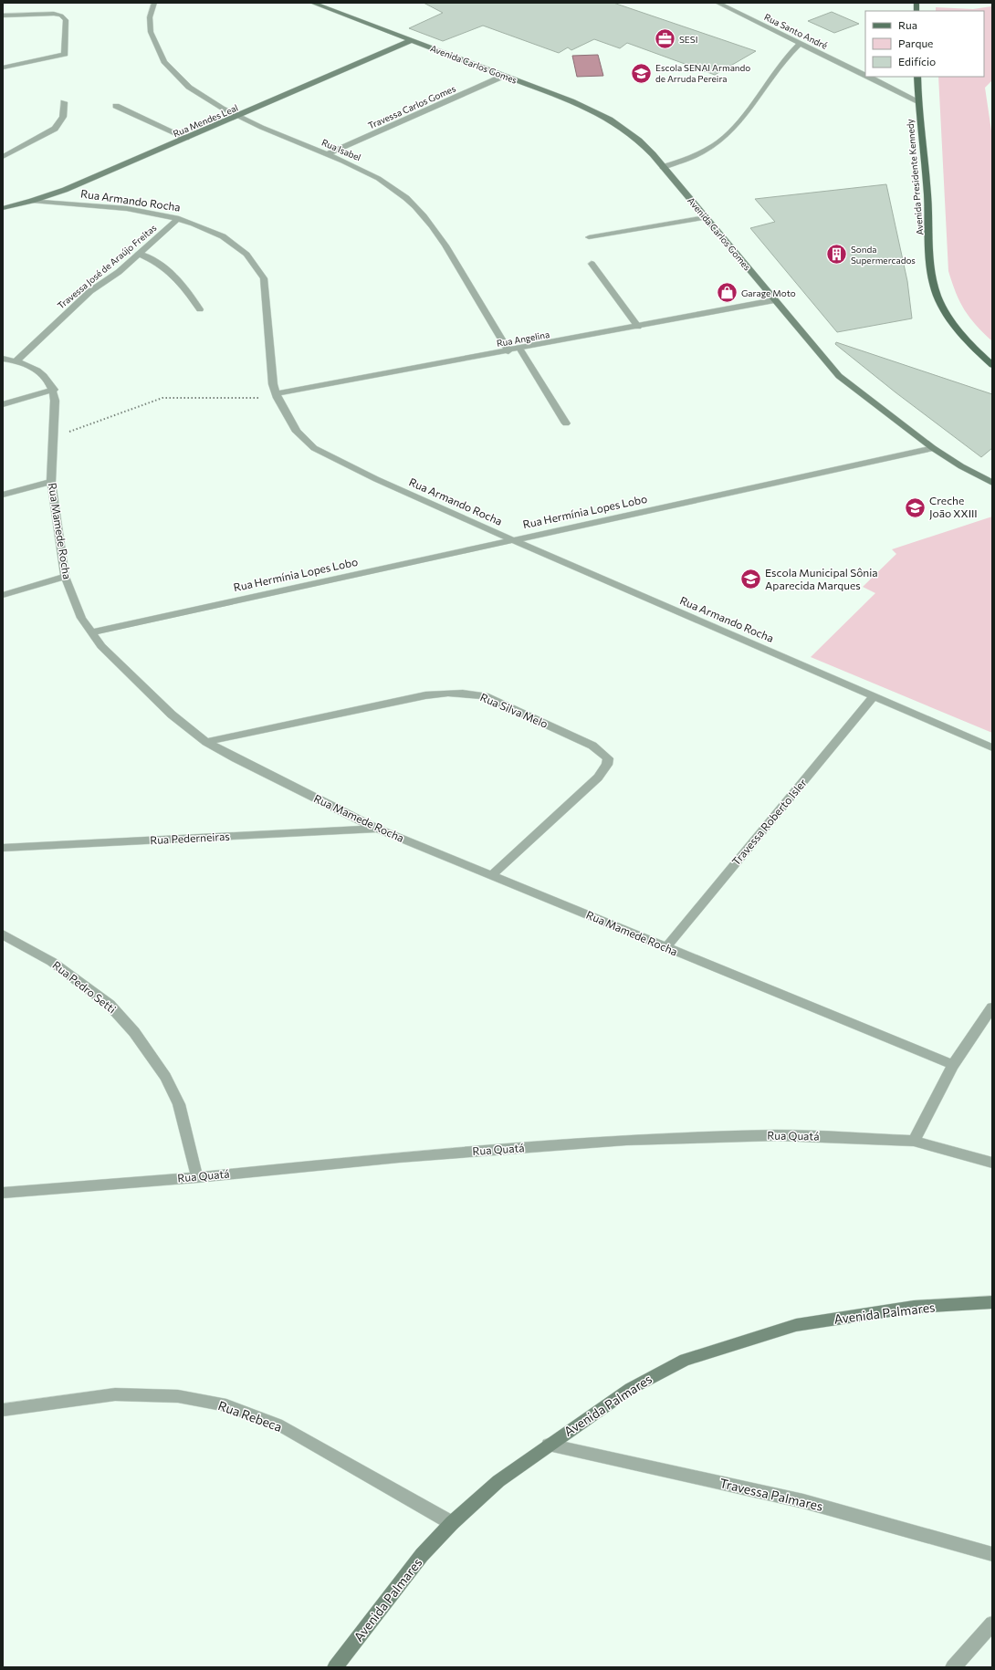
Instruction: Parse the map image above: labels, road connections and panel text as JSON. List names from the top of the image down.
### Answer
{
  "streets": {
    "main road": [
      "Avenida Carlos Gomes",
      "Rua Mendes Leal",
      "Avenida Presidente Kennedy",
      "Avenida Palmares"
    ],
    "street": [
      "Rua Santo André",
      "Travessa Carlos Gomes",
      "Rua Isabel",
      "Rua Armando Rocha",
      "Travessa José de Araújo Freitas",
      "Rua Angelina",
      "Rua Hermínia Lopes Lobo",
      "Rua Mamede Rocha",
      "Rua Silva Melo",
      "Travessa Roberto Isler",
      "Rua Pederneiras",
      "Rua Pedro Setti",
      "Rua Quatá",
      "Rua Rebeca",
      "Travessa Palmares"
    ]
  },
  "crossings": [
    ["Rua Santo André", "Avenida Presidente Kennedy"],
    ["Avenida Carlos Gomes", "Travessa Carlos Gomes"],
    ["Avenida Carlos Gomes", "Rua Mendes Leal"],
    ["Avenida Carlos Gomes", "Rua Angelina"],
    ["Avenida Carlos Gomes", "Rua Hermínia Lopes Lobo"],
    ["Travessa Carlos Gomes", "Rua Isabel"],
    ["Rua Mendes Leal", "Rua Isabel"],
    ["Rua Mendes Leal", "Rua Armando Rocha"],
    ["Rua Isabel", "Rua Angelina"],
    ["Rua Armando Rocha", "Travessa José de Araújo Freitas"],
    ["Rua Armando Rocha", "Rua Angelina"],
    ["Rua Armando Rocha", "Rua Hermínia Lopes Lobo"],
    ["Rua Armando Rocha", "Travessa Roberto Isler"],
    ["Travessa José de Araújo Freitas", "Rua Mamede Rocha"],
    ["Rua Hermínia Lopes Lobo", "Rua Mamede Rocha"],
    ["Rua Mamede Rocha", "Rua Silva Melo"],
    ["Rua Mamede Rocha", "Travessa Roberto Isler"],
    ["Rua Mamede Rocha", "Rua Pederneiras"],
    ["Rua Pedro Setti", "Rua Quatá"],
    ["Avenida Palmares", "Rua Rebeca"],
    ["Avenida Palmares", "Travessa Palmares"]
  ],
  "places": {
    "office": ["SESI"],
    "school or university": ["Escola SENAI Armando de Arruda Pereira", "Creche João XXIII", "Escola Municipal Sônia Aparecida Marques"],
    "building": ["Sonda Supermercados"],
    "shop": ["Garage Moto"]
  },
  "legend": ["Rua", "Parque", "Edifício"]
}
